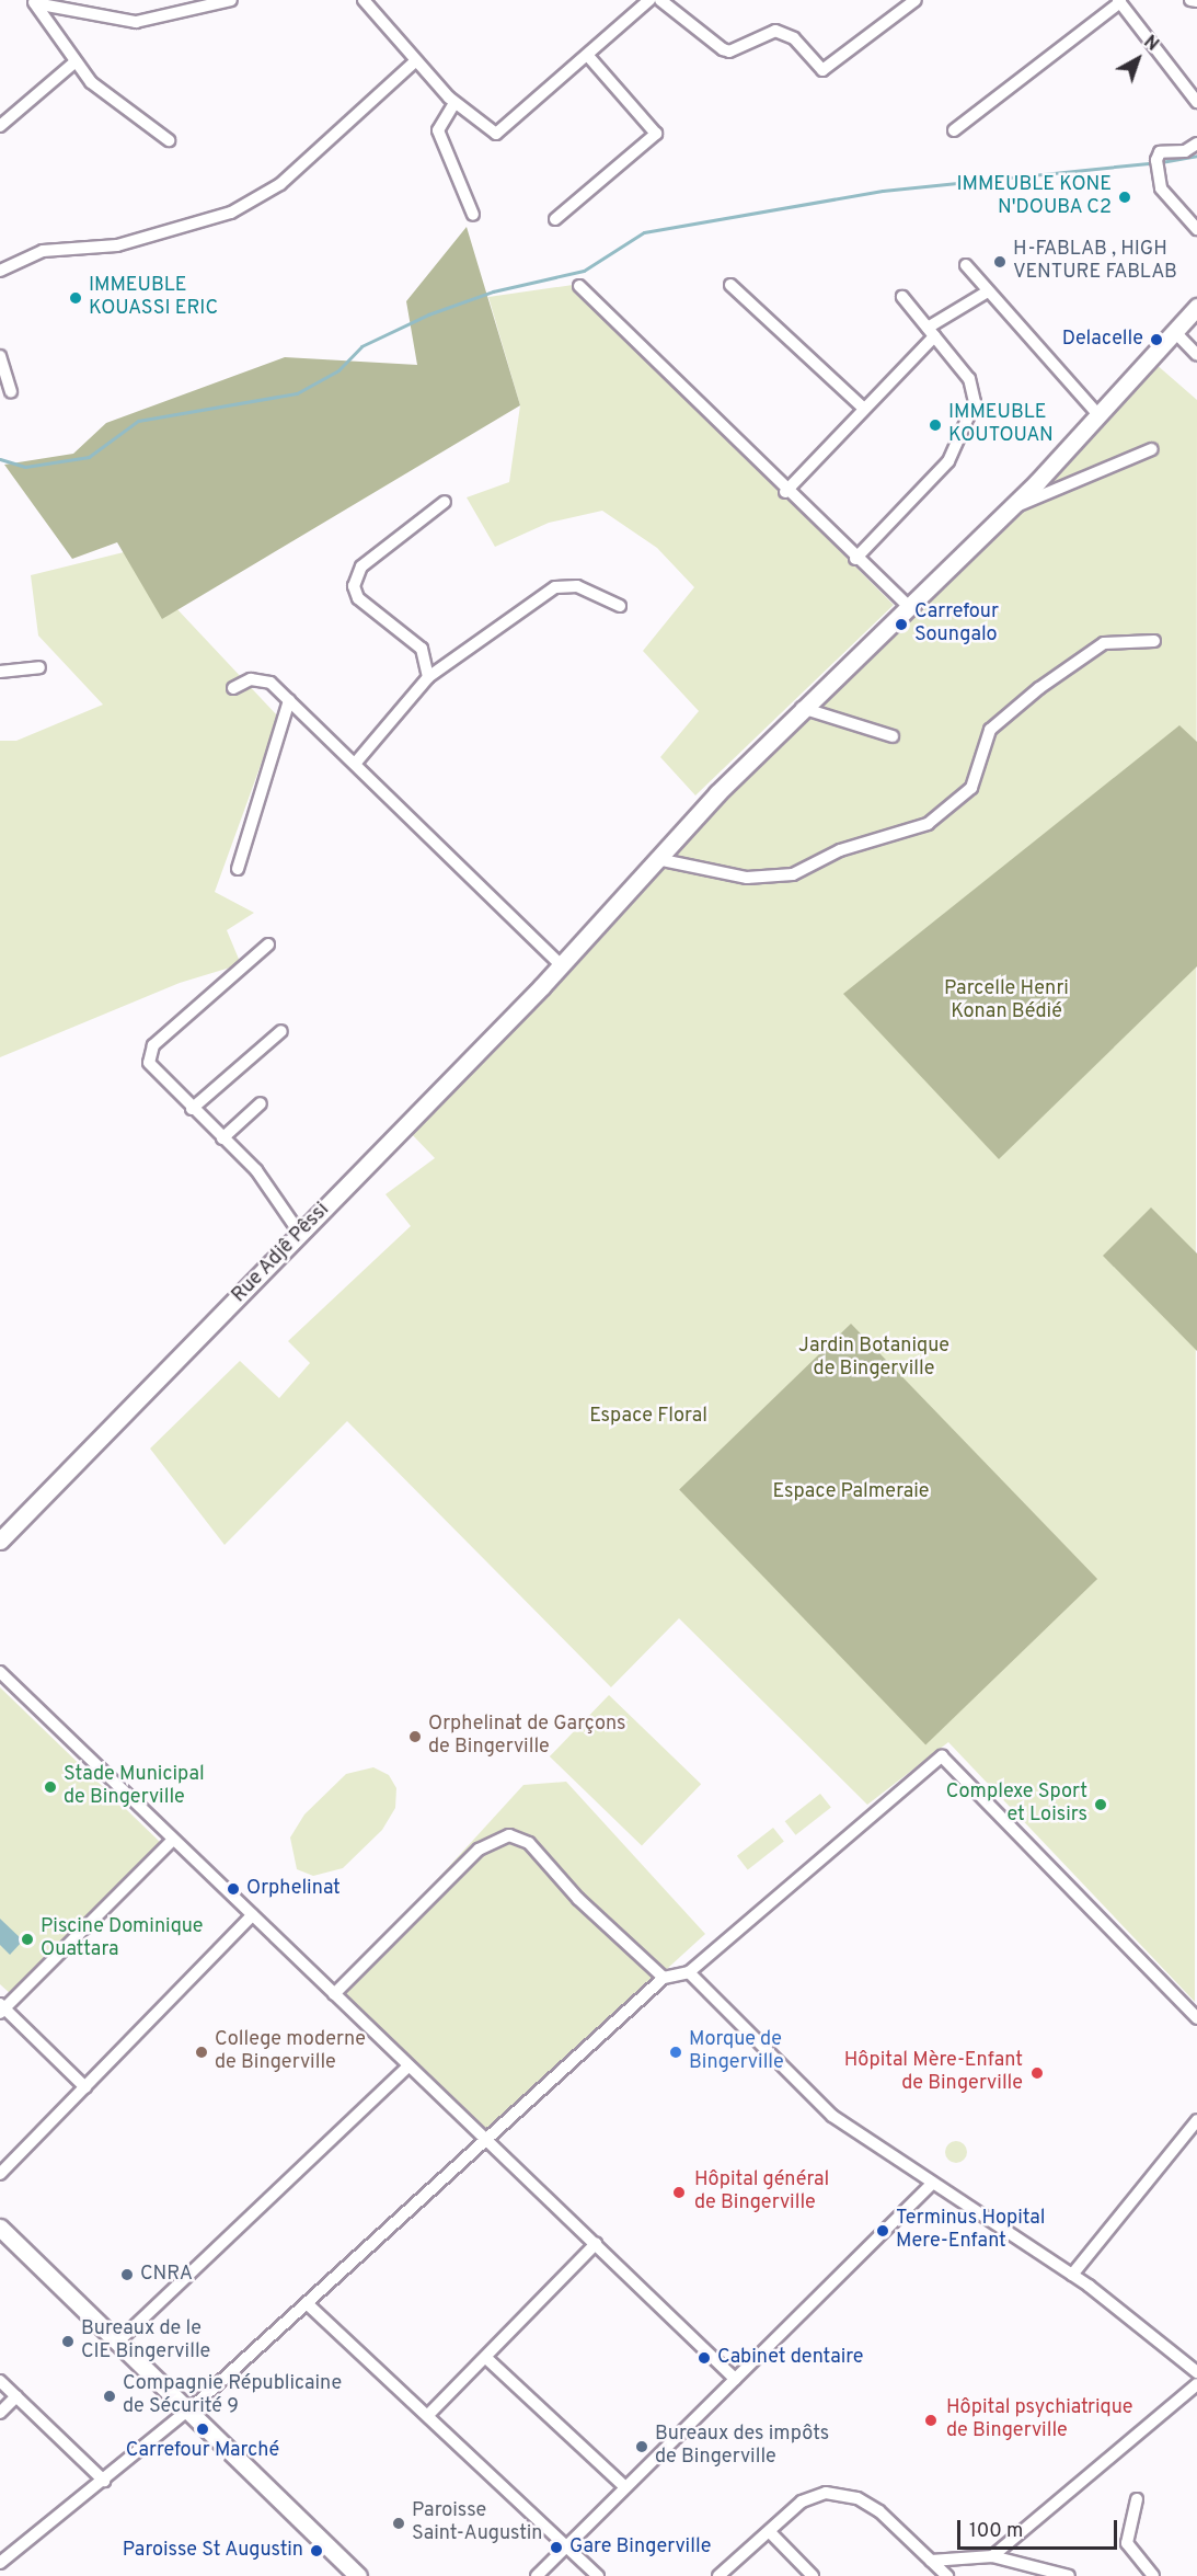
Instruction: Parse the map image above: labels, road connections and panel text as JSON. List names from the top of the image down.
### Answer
{
  "streets": {
    "street": ["Rue Adjê Pêssi"]
  },
  "parks": [
    "Parcelle Henri Konan Bédié",
    "Jardin Botanique de Bingerville",
    "Espace Floral",
    "Espace Palmeraie"
  ],
  "places": [
    "IMMEUBLE KONE N'DOUBA C2",
    "H-FABLAB , HIGH VENTURE FABLAB",
    "IMMEUBLE KOUASSI ERIC",
    "Delacelle",
    "IMMEUBLE KOUTOUAN",
    "Carrefour Soungalo",
    "Orphelinat de Garçons de Bingerville",
    "Stade Municipal de Bingerville",
    "Complexe Sport et Loisirs",
    "Orphelinat",
    "Piscine Dominique Ouattara",
    "College moderne de Bingerville",
    "Morque de Bingerville",
    "Hôpital Mère-Enfant de Bingerville",
    "Hôpital général de Bingerville",
    "Terminus Hopital Mere-Enfant",
    "CNRA",
    "Bureaux de le CIE Bingerville",
    "Cabinet dentaire",
    "Compagnie Républicaine de Sécurité 9",
    "Hôpital psychiatrique de Bingerville",
    "Carrefour Marché",
    "Bureaux des impôts de Bingerville",
    "Paroisse Saint-Augustin",
    "Gare Bingerville",
    "Paroisse St Augustin"
  ],
  "scale_bar": "100 m",
  "north": "top right"
}
